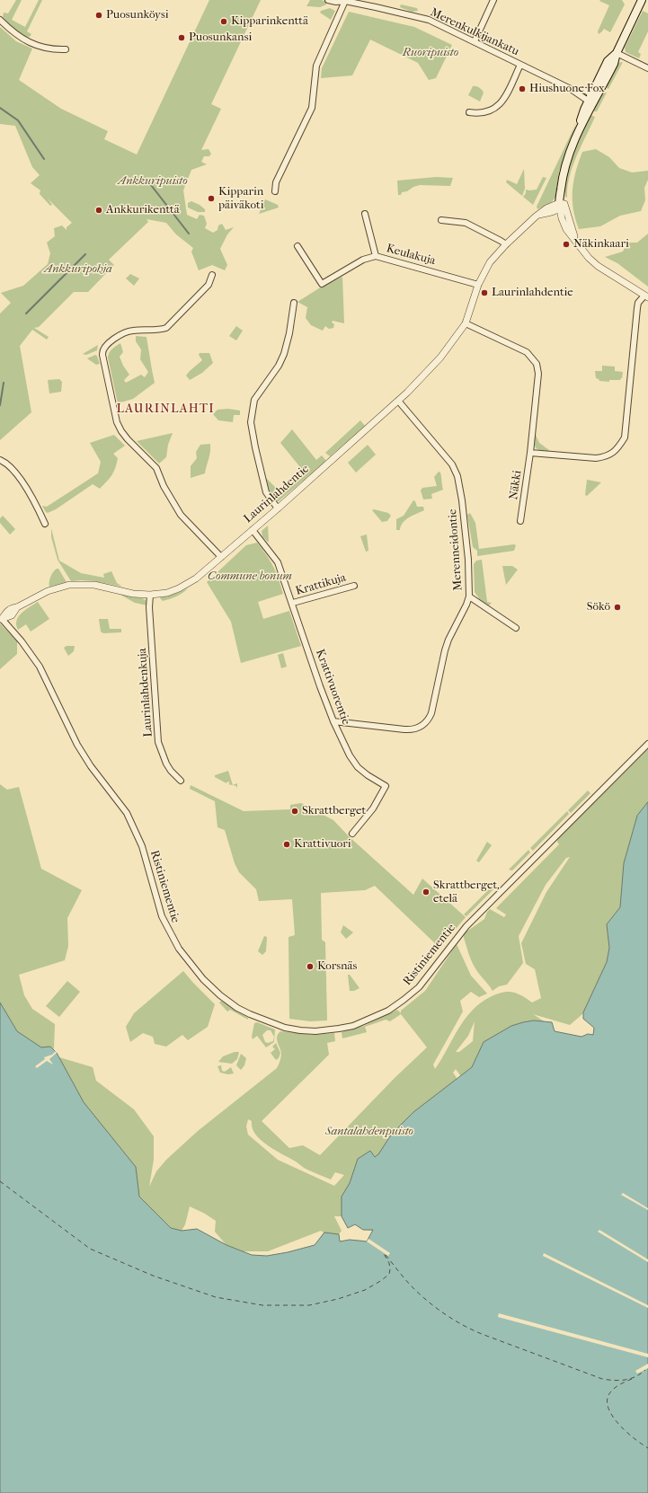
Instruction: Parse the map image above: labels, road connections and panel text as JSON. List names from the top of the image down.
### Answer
{
  "streets": {
    "street": [
      "Merenkulkijankatu",
      "Keulakuja",
      "Näkki",
      "Laurinlahdentie",
      "Merenneidontie",
      "Krattikuja",
      "Krattivuorentie",
      "Laurinlahdenkuja",
      "Ristiniementie"
    ]
  },
  "crossings": [
    ["Keulakuja", "Laurinlahdentie"],
    ["Laurinlahdentie", "Merenneidontie"],
    ["Laurinlahdentie", "Krattivuorentie"],
    ["Laurinlahdentie", "Laurinlahdenkuja"],
    ["Laurinlahdentie", "Ristiniementie"],
    ["Merenneidontie", "Krattivuorentie"],
    ["Krattikuja", "Krattivuorentie"]
  ],
  "districts": ["LAURINLAHTI"],
  "parks": [
    "Ruoripuisto",
    "Ankkuripuisto",
    "Ankkuripohja",
    "Commune bonum",
    "Santalahdenpuisto"
  ],
  "places": [
    "Puosunköysi",
    "Kipparinkenttä",
    "Puosunkansi",
    "Hiushuone Fox",
    "Kipparin päiväkoti",
    "Ankkurikenttä",
    "Näkinkaari",
    "Laurinlahdentie",
    "Sökö",
    "Skrattberget",
    "Krattivuori",
    "Skrattberget, etelä",
    "Korsnäs"
  ]
}
